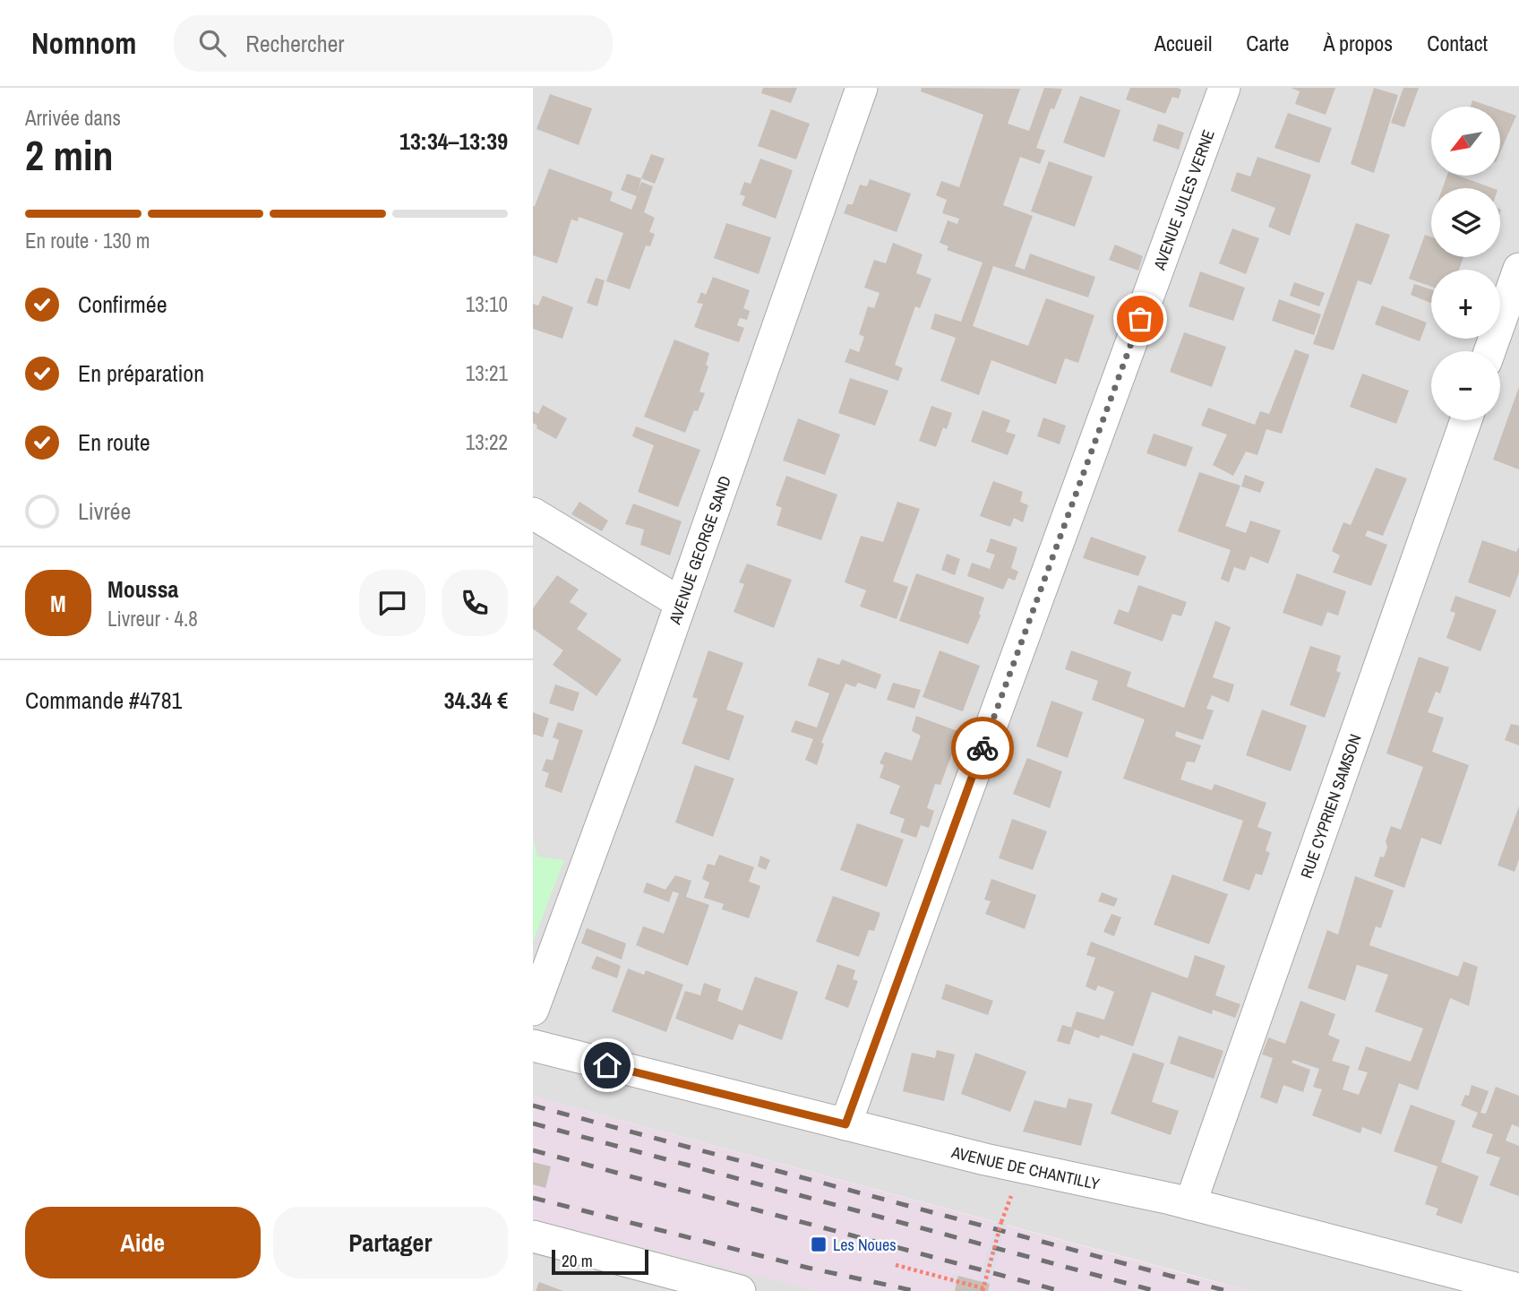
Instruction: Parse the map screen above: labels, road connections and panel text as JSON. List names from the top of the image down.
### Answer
{
  "streets": {
    "street": [
      "AVENUE JULES VERNE",
      "AVENUE GEORGE SAND",
      "RUE CYPRIEN SAMSON",
      "AVENUE DE CHANTILLY"
    ]
  },
  "crossings": [
    ["AVENUE JULES VERNE", "AVENUE DE CHANTILLY"],
    ["RUE CYPRIEN SAMSON", "AVENUE DE CHANTILLY"]
  ],
  "places": {
    "transit": ["Les Noues"]
  },
  "scale_bar": "20 m",
  "north": "bottom left",
  "page": {
    "header": "Nomnom",
    "search": "Rechercher",
    "nav": [
      "Accueil",
      "Carte",
      "À propos",
      "Contact"
    ],
    "heading": ["2 min", "Arrivée dans", "13:34–13:39"],
    "panel": [
      "Moussa",
      "Livreur · 4.8",
      "Commande #4781",
      "34.34 €"
    ],
    "map_buttons": ["+", "−"],
    "bar": "En route · 130 m",
    "list": [
      ["Confirmée", "13:10"],
      ["En préparation", "13:21"],
      ["En route", "13:22"],
      "Livrée"
    ],
    "round": "M",
    "buttons": ["Aide", "Partager"],
    "scale": "20 m"
  }
}
